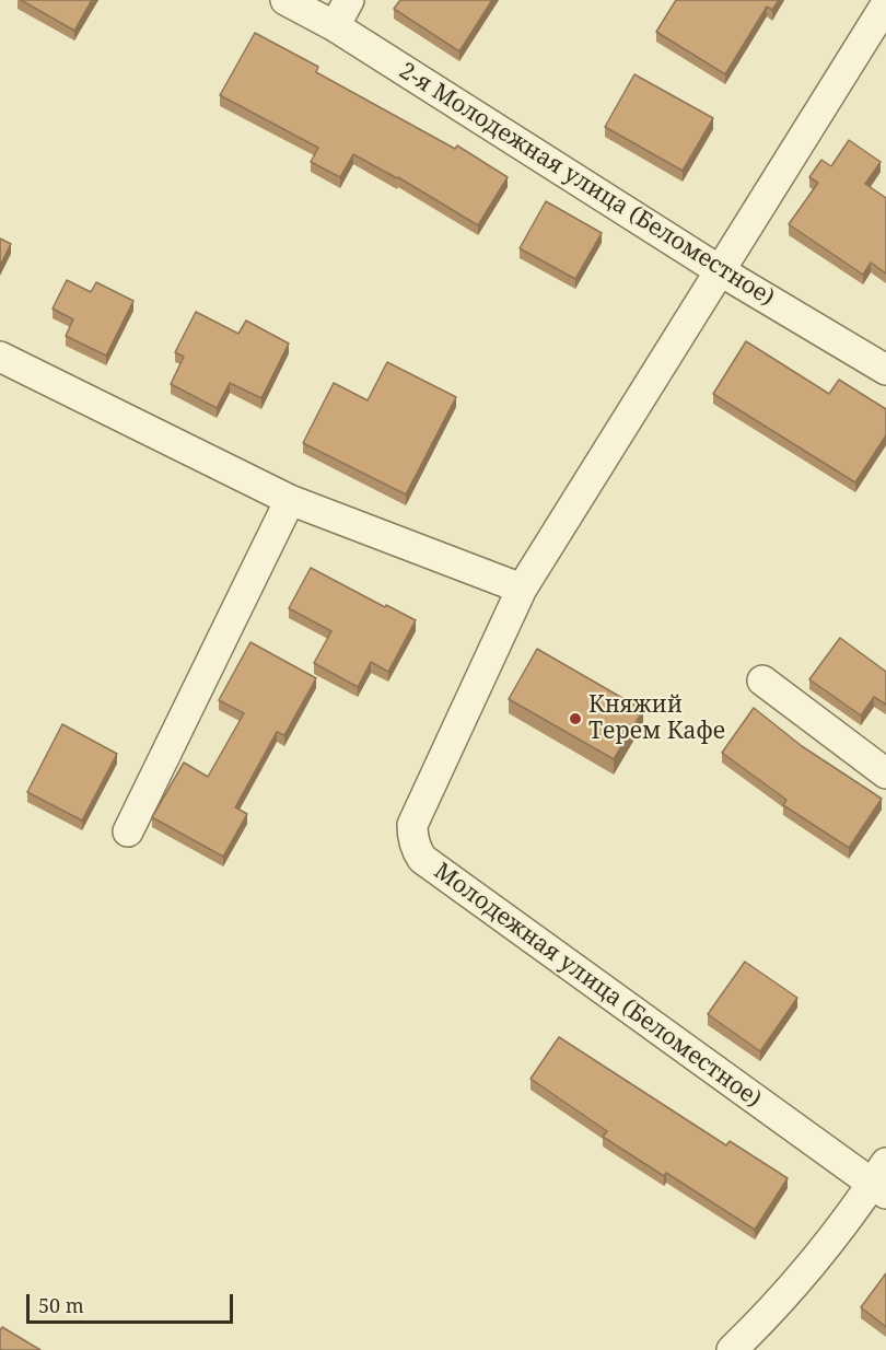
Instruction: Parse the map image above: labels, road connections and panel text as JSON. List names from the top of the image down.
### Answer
{
  "streets": {
    "street": ["2-я Молодежная улица (Беломестное)", "Молодежная улица (Беломестное)"]
  },
  "crossings": [
    ["2-я Молодежная улица (Беломестное)", "Молодежная улица (Беломестное)"]
  ],
  "places": ["Княжий Терем Кафе"],
  "scale_bar": "50 m"
}
